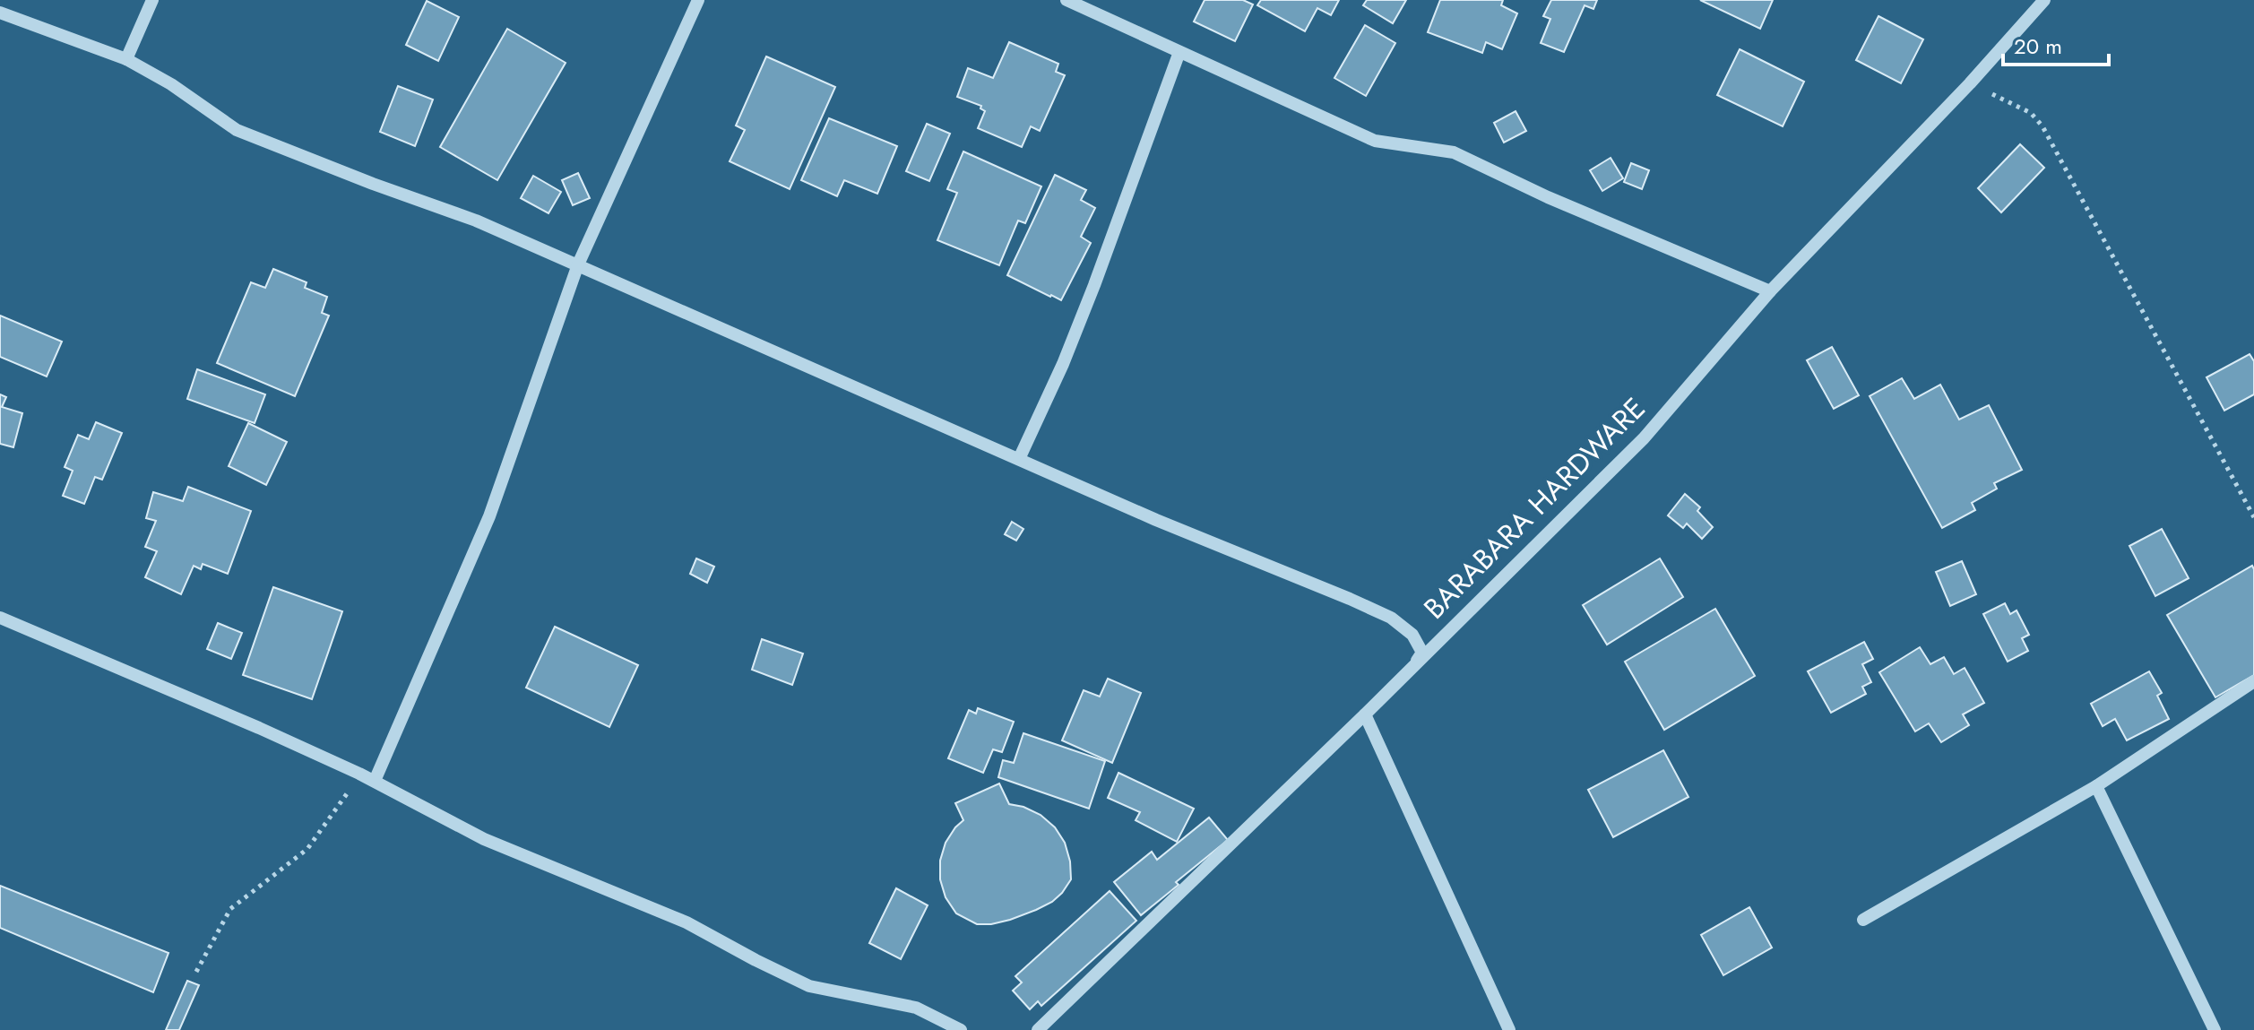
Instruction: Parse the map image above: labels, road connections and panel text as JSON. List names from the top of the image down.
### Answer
{
  "streets": {
    "street": ["BARABARA HARDWARE"]
  },
  "scale_bar": "20 m"
}
